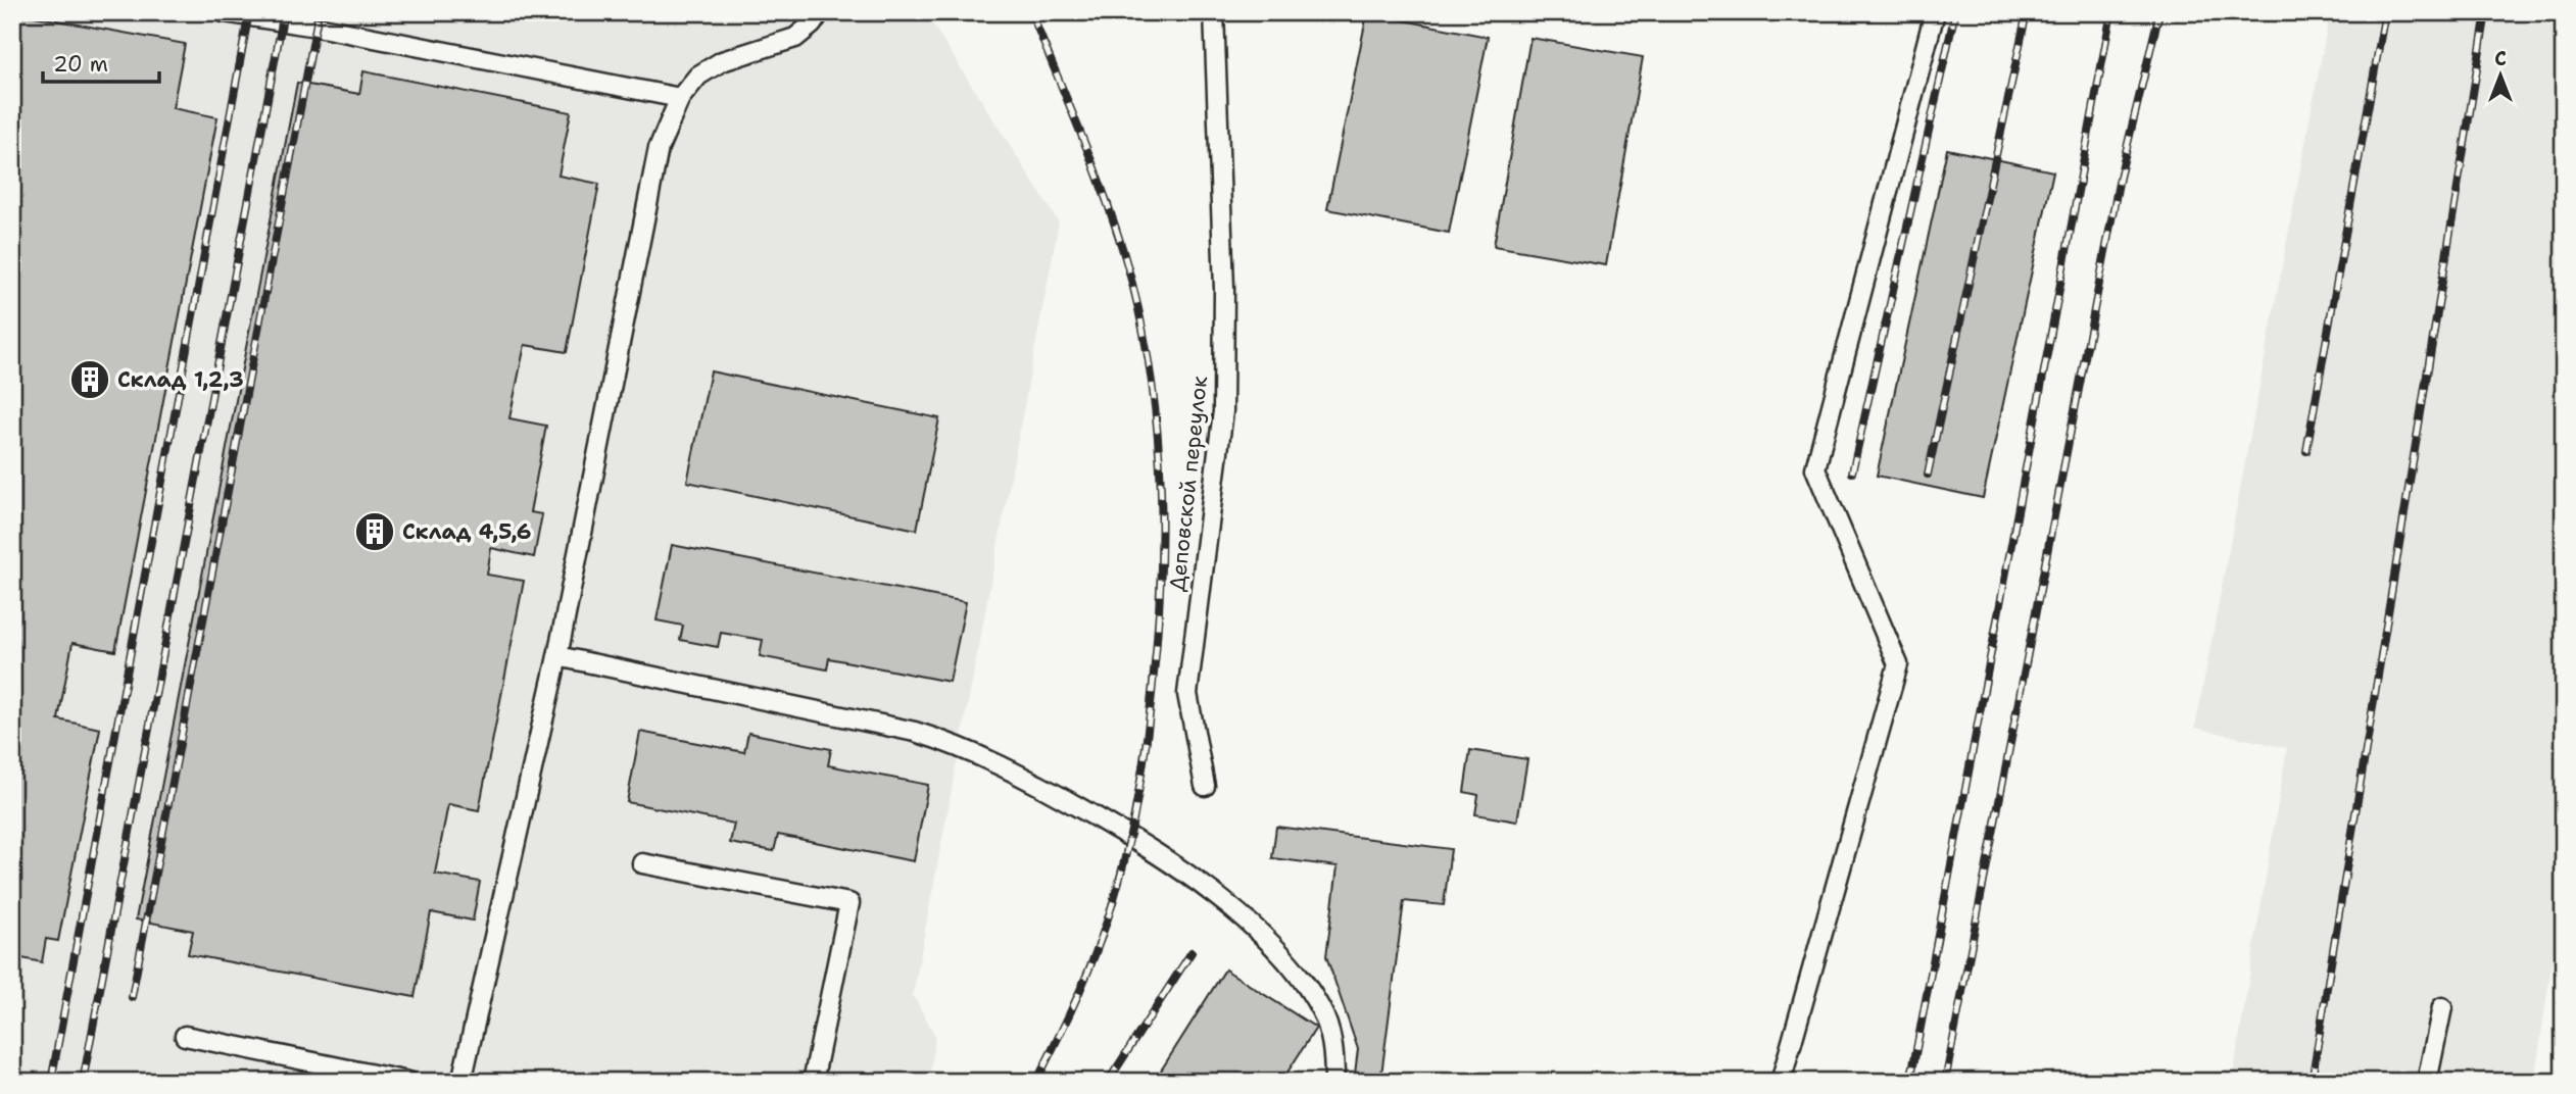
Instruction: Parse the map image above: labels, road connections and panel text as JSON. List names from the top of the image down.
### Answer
{
  "streets": {
    "lane": ["Деповской переулок"]
  },
  "places": {
    "building": ["Склад 1,2,3", "Склад 4,5,6"]
  },
  "scale_bar": "20 m",
  "north": "top"
}
